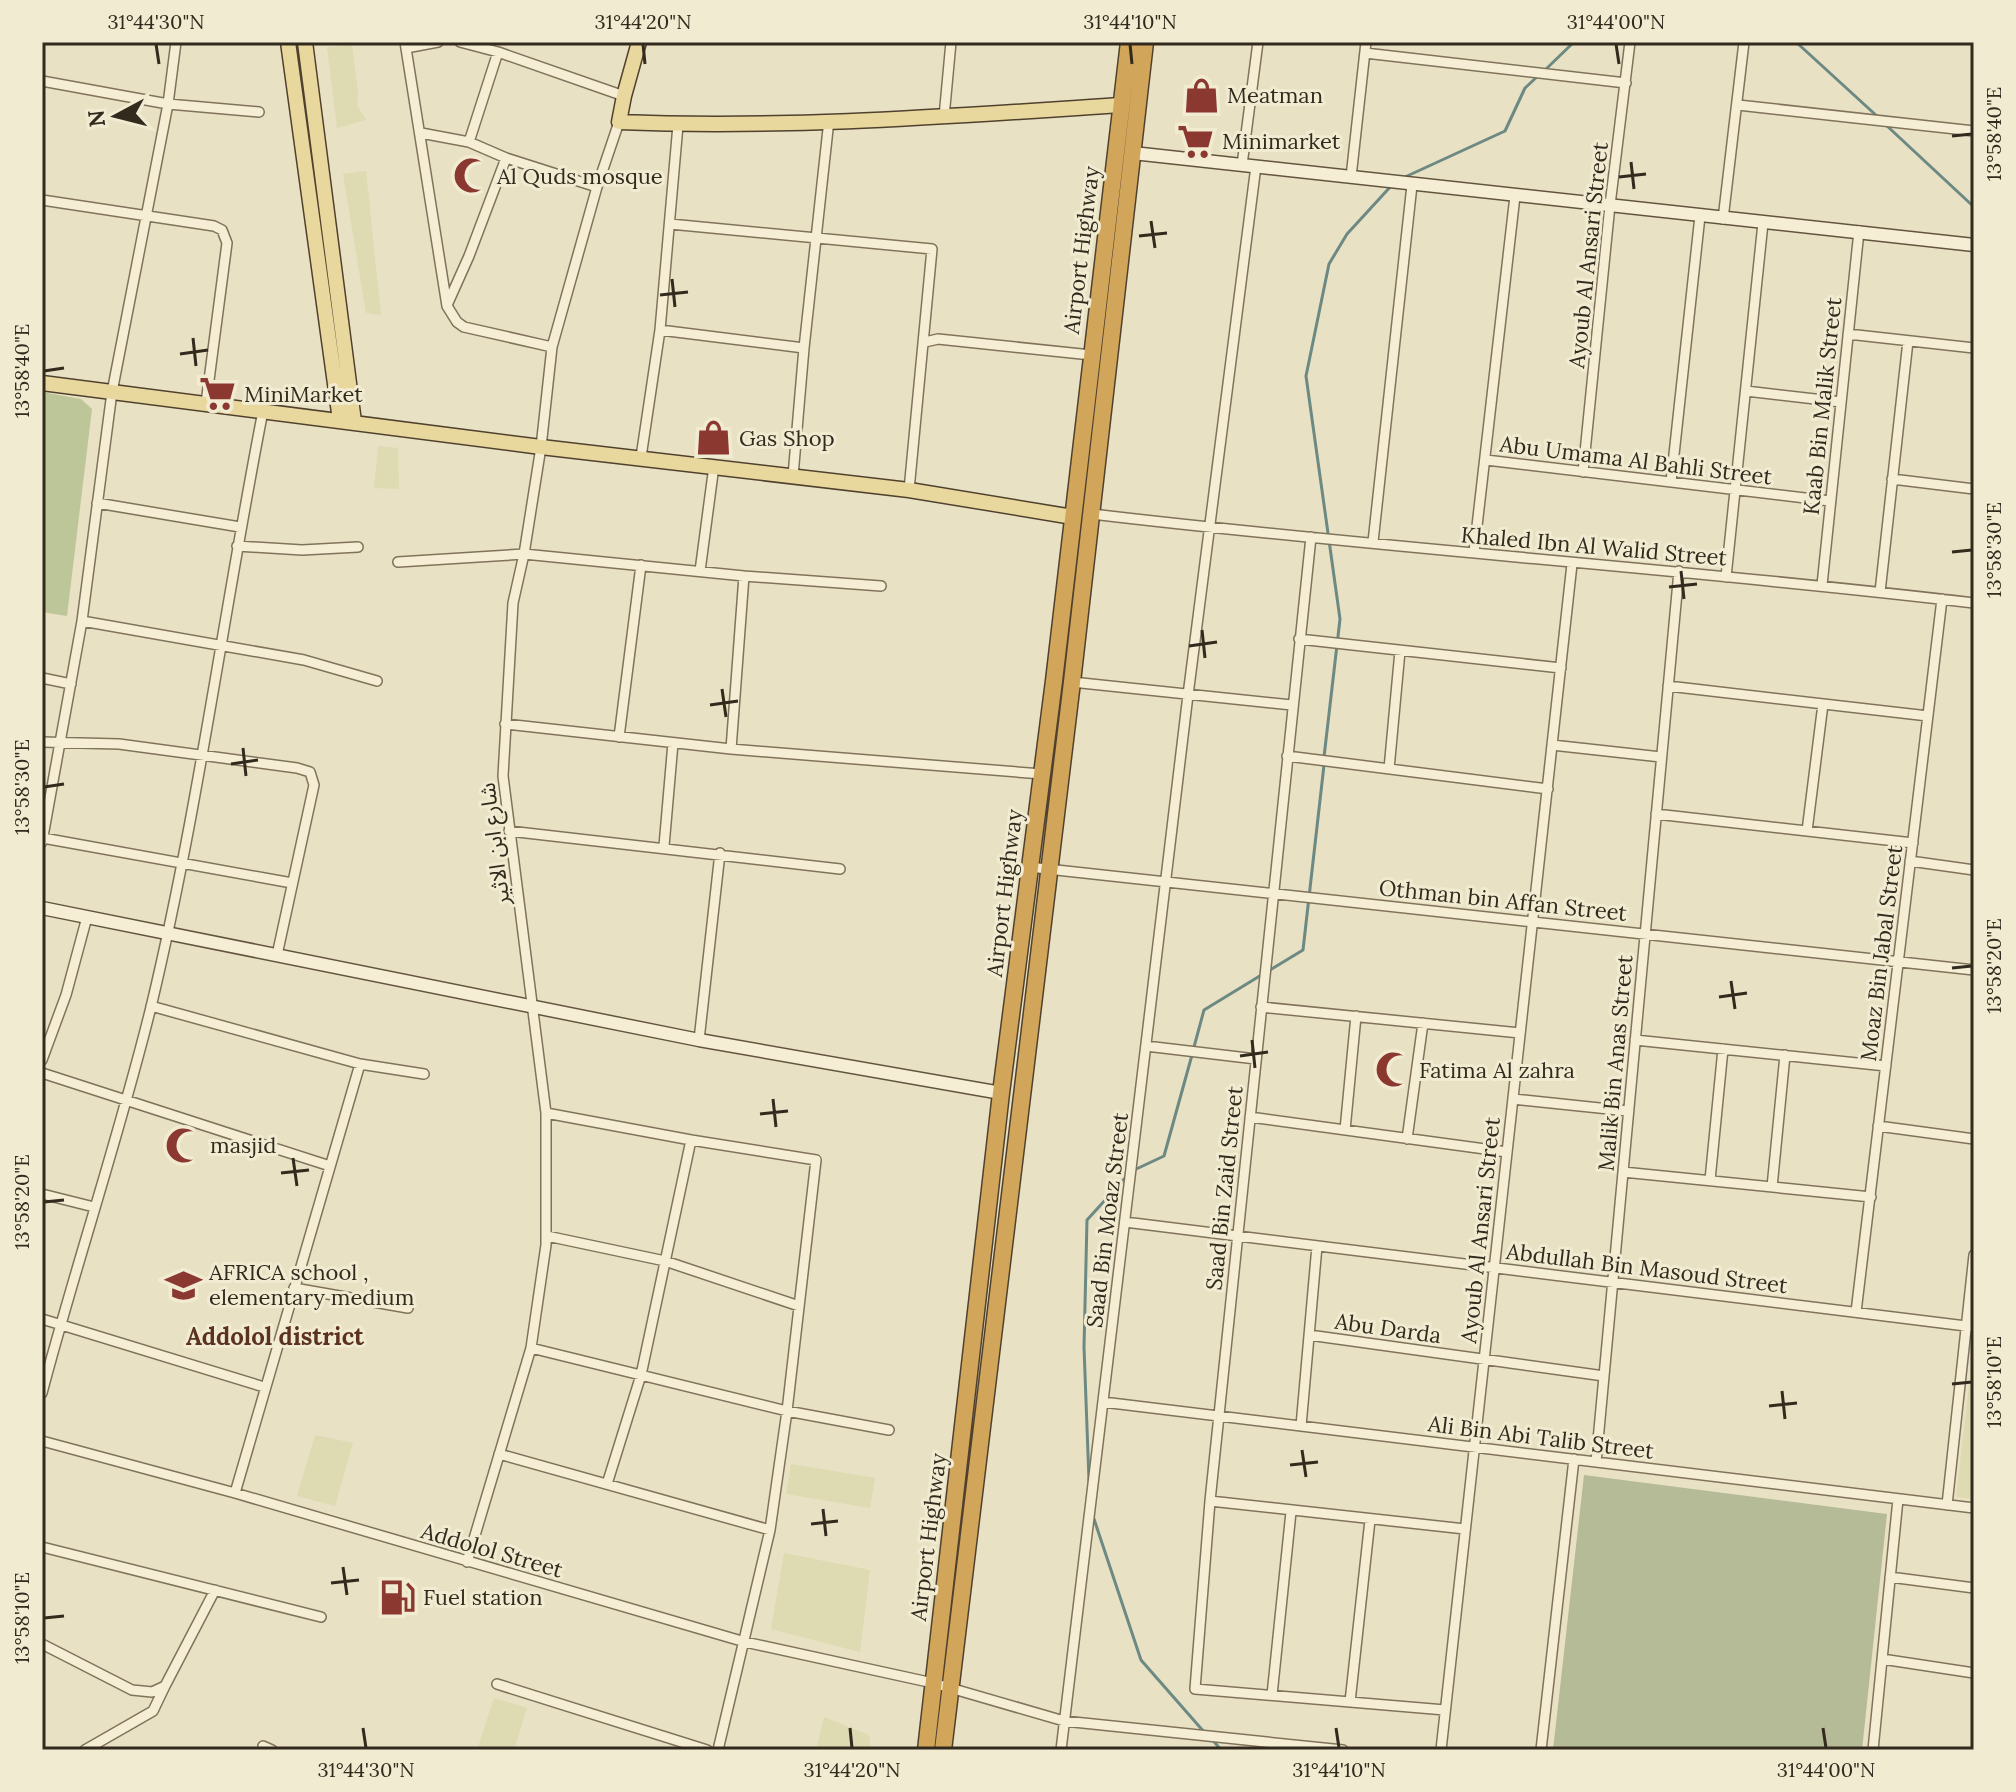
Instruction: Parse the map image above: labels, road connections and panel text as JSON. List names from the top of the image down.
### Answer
{
  "streets": {
    "highway": ["Airport Highway"],
    "street": [
      "Ayoub Al Ansari Street",
      "Kaab Bin Malik Street",
      "Abu Umama Al Bahli Street",
      "Khaled Ibn Al Walid Street",
      "شارع ابن الاثير",
      "Othman bin Affan Street",
      "Moaz Bin Jabal Street",
      "Malik Bin Anas Street",
      "Saad Bin Zaid Street",
      "Saad Bin Moaz Street",
      "Abdullah Bin Masoud Street",
      "Abu Darda",
      "Ali Bin Abi Talib Street",
      "Addolol Street"
    ]
  },
  "crossings": [
    ["Airport Highway", "Khaled Ibn Al Walid Street"],
    ["Airport Highway", "Othman bin Affan Street"],
    ["Airport Highway", "Addolol Street"],
    ["Ayoub Al Ansari Street", "Abu Umama Al Bahli Street"],
    ["Ayoub Al Ansari Street", "Khaled Ibn Al Walid Street"],
    ["Ayoub Al Ansari Street", "Othman bin Affan Street"],
    ["Ayoub Al Ansari Street", "Abdullah Bin Masoud Street"],
    ["Ayoub Al Ansari Street", "Abu Darda"],
    ["Ayoub Al Ansari Street", "Ali Bin Abi Talib Street"],
    ["Kaab Bin Malik Street", "Abu Umama Al Bahli Street"],
    ["Kaab Bin Malik Street", "Khaled Ibn Al Walid Street"],
    ["Khaled Ibn Al Walid Street", "Moaz Bin Jabal Street"],
    ["Khaled Ibn Al Walid Street", "Malik Bin Anas Street"],
    ["Khaled Ibn Al Walid Street", "Saad Bin Zaid Street"],
    ["Khaled Ibn Al Walid Street", "Saad Bin Moaz Street"],
    ["شارع ابن الاثير", "Addolol Street"],
    ["Othman bin Affan Street", "Moaz Bin Jabal Street"],
    ["Othman bin Affan Street", "Malik Bin Anas Street"],
    ["Othman bin Affan Street", "Saad Bin Zaid Street"],
    ["Othman bin Affan Street", "Saad Bin Moaz Street"],
    ["Moaz Bin Jabal Street", "Abdullah Bin Masoud Street"],
    ["Malik Bin Anas Street", "Abdullah Bin Masoud Street"],
    ["Malik Bin Anas Street", "Abu Darda"],
    ["Malik Bin Anas Street", "Ali Bin Abi Talib Street"],
    ["Saad Bin Zaid Street", "Abdullah Bin Masoud Street"],
    ["Saad Bin Zaid Street", "Ali Bin Abi Talib Street"],
    ["Saad Bin Moaz Street", "Abdullah Bin Masoud Street"],
    ["Saad Bin Moaz Street", "Ali Bin Abi Talib Street"],
    ["Saad Bin Moaz Street", "Addolol Street"]
  ],
  "districts": ["Addolol district"],
  "places": {
    "shop": ["Meatman", "Gas Shop"],
    "supermarket": ["Minimarket", "MiniMarket"],
    "mosque": ["Al Quds mosque", "Fatima Al zahra", "masjid"],
    "school or university": ["AFRICA school , elementary medium"],
    "fuel station": ["Fuel station"]
  },
  "north": "left",
  "coordinates": [
    "31°44'30\"N",
    "31°44'20\"N",
    "31°44'10\"N",
    "31°44'00\"N",
    "13°58'40\"E",
    "13°58'30\"E",
    "13°58'20\"E",
    "13°58'10\"E"
  ]
}
